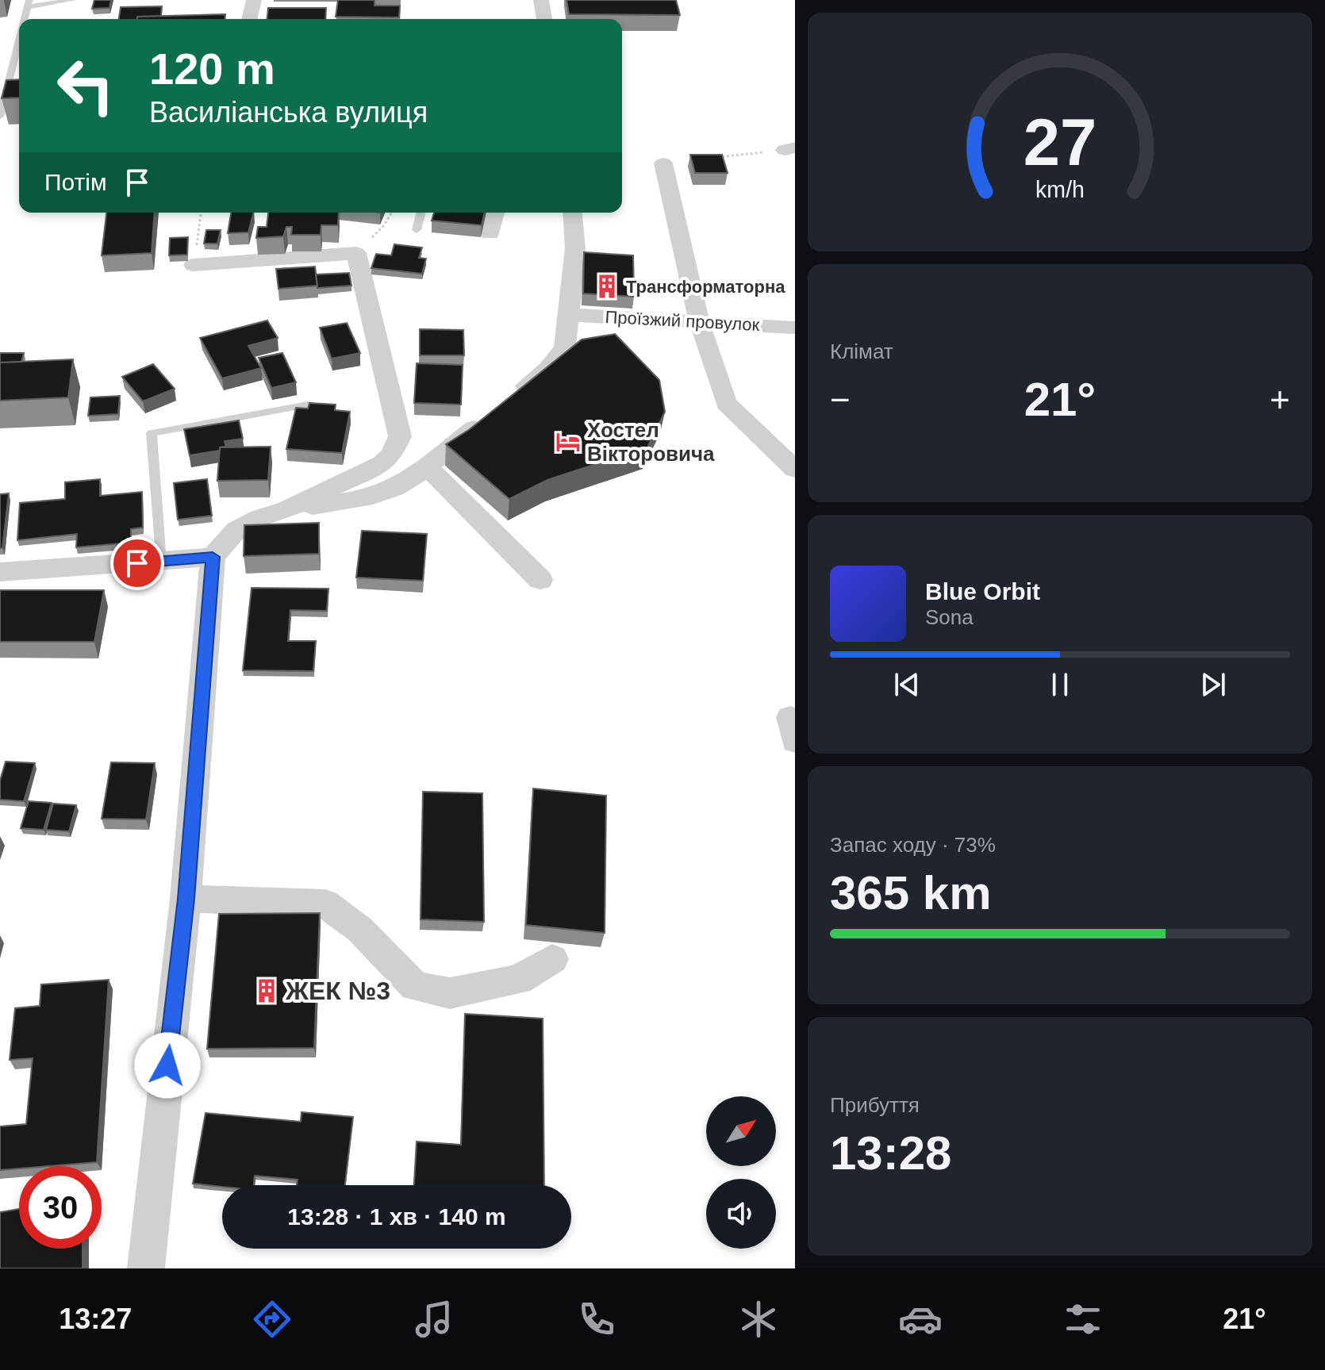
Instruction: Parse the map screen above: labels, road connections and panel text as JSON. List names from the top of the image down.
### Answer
{
  "streets": {
    "street": ["Проїзжий провулок"]
  },
  "places": {
    "building": ["Трансформаторна", "ЖЕК №3"],
    "hotel": ["Хостел Вікторовича"]
  },
  "north": "top right",
  "page": {
    "turn": ["120 m", "Василіанська вулиця"],
    "then": "Потім",
    "tile": [
      "Клімат",
      ["Запас ходу · 73%", "365 km"],
      ["Прибуття", "13:28"]
    ],
    "heat": ["−", "21°", "+"],
    "song": ["Blue Orbit", "Sona"],
    "limit": "30",
    "trip": "13:28 · 1 хв · 140 m",
    "tabs": ["13:27", "21°"],
    "gauge": ["27", "km/h"]
  }
}
